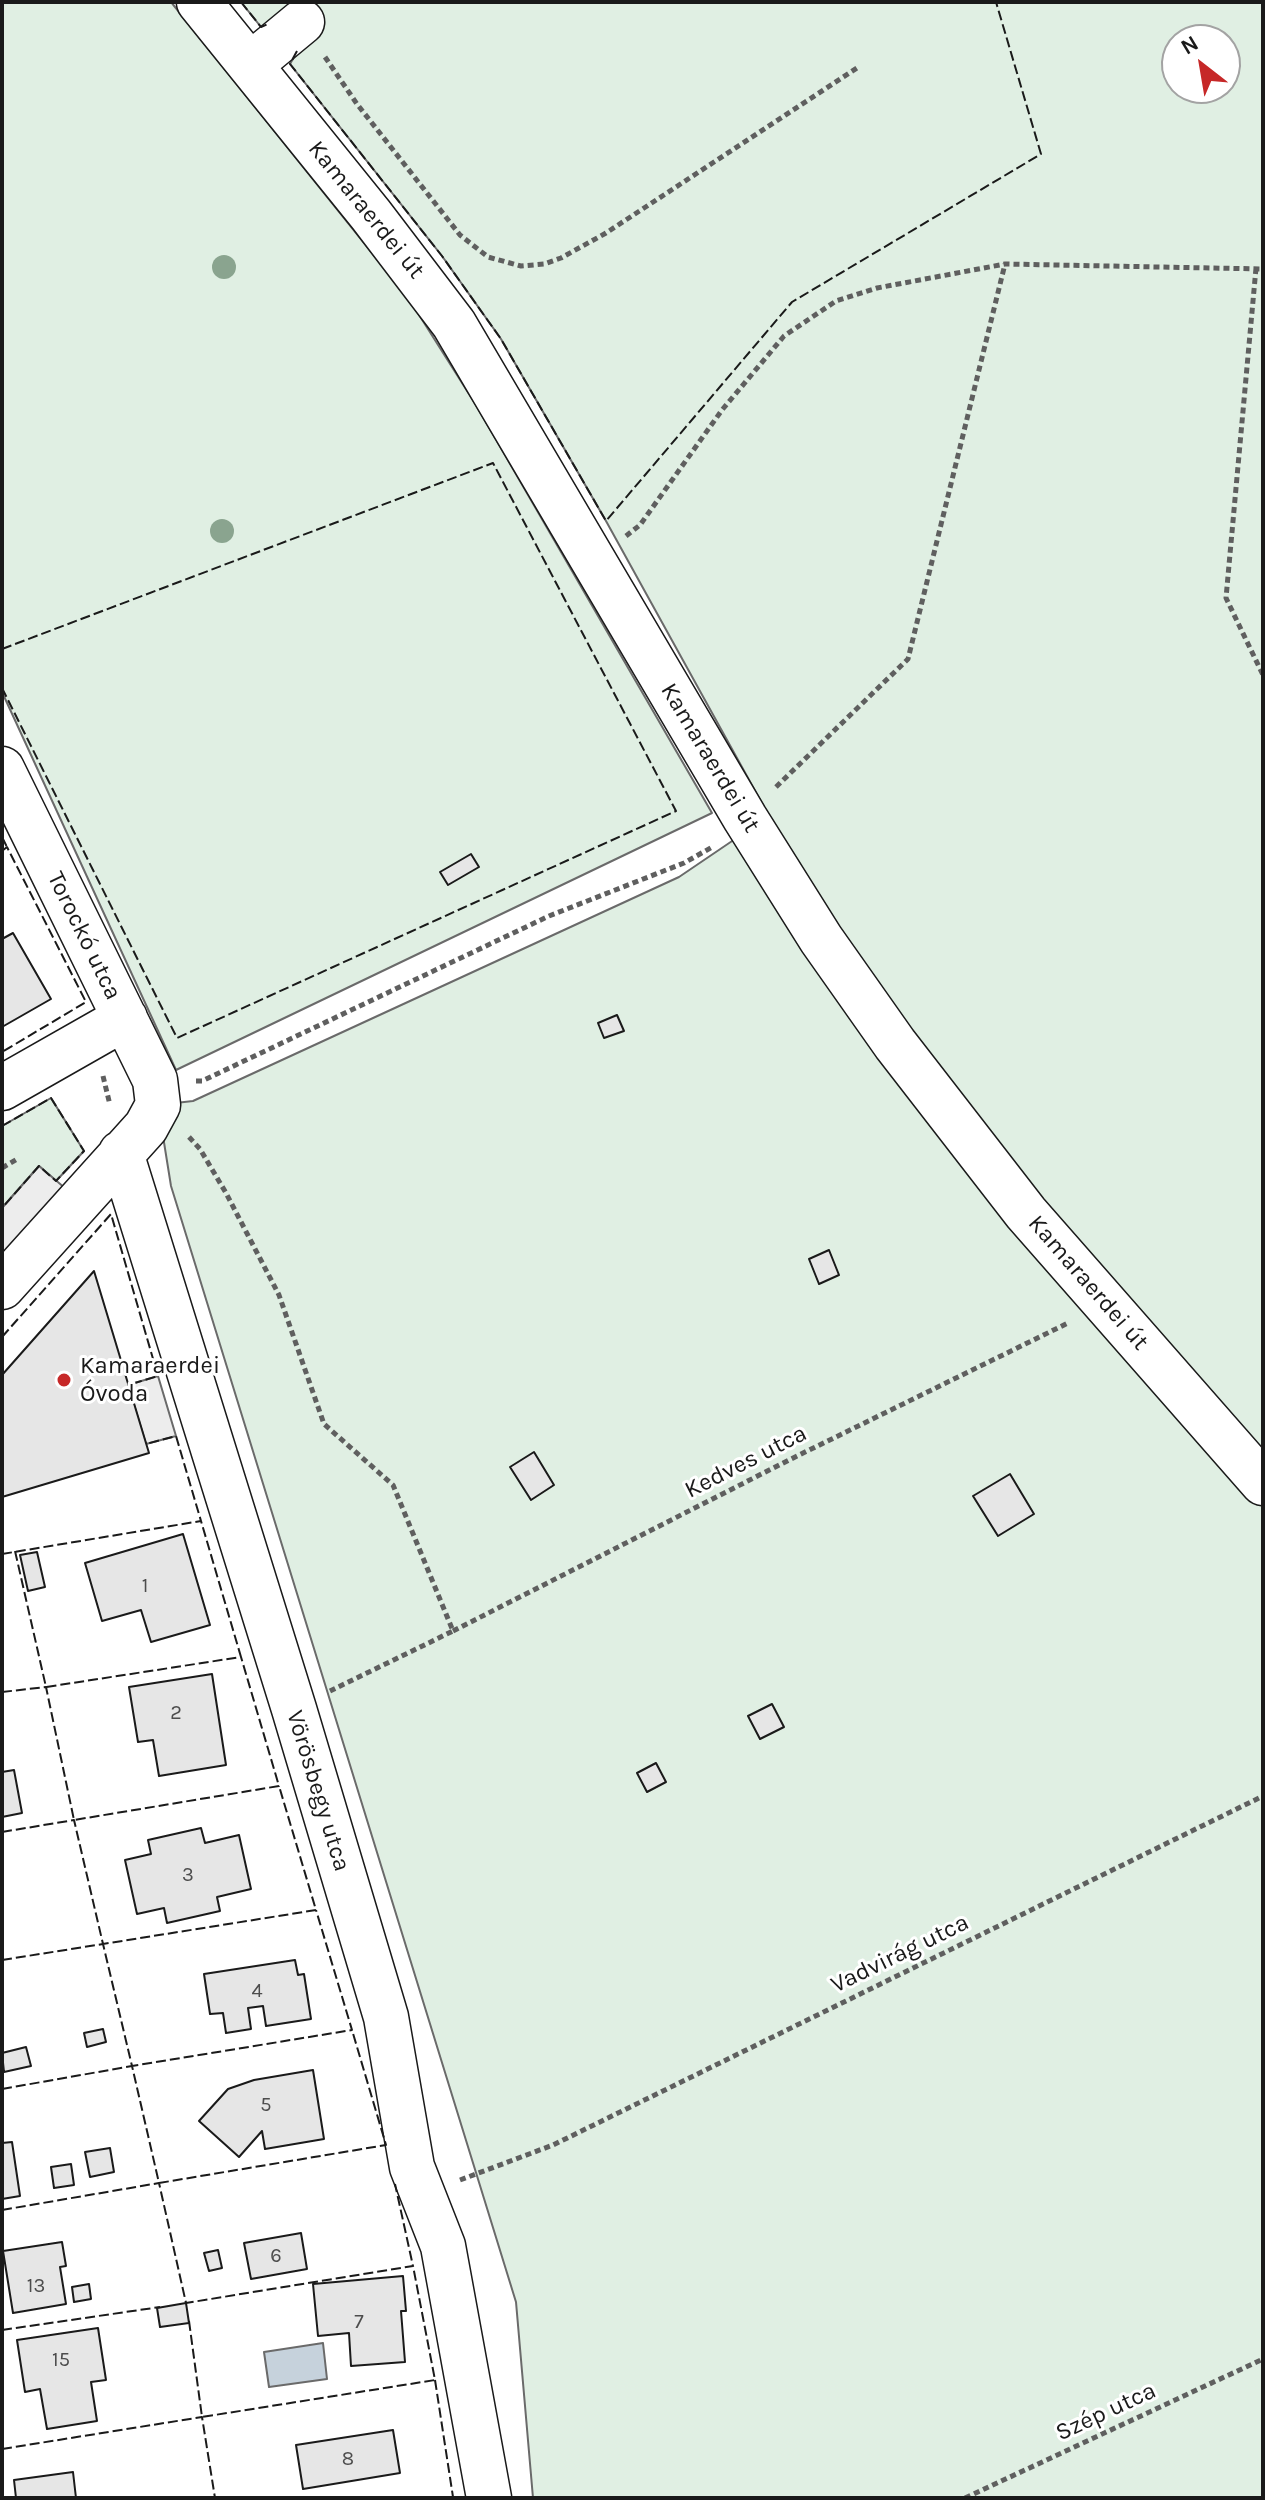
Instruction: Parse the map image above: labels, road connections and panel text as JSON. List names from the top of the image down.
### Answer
{
  "streets": {
    "street": ["Kamaraerdei út", "Torockó utca", "Vörösbegy utca"],
    "path": ["Kedves utca", "Vadvirág utca", "Szép utca"]
  },
  "crossings": [
    ["Kedves utca", "Vörösbegy utca"],
    ["Vörösbegy utca", "Vadvirág utca"]
  ],
  "places": ["Kamaraerdei Óvoda"],
  "house_numbers": [
    "1",
    "2",
    "3",
    "4",
    "5",
    "6",
    "13",
    "7",
    "15",
    "8"
  ],
  "north": "top left"
}
